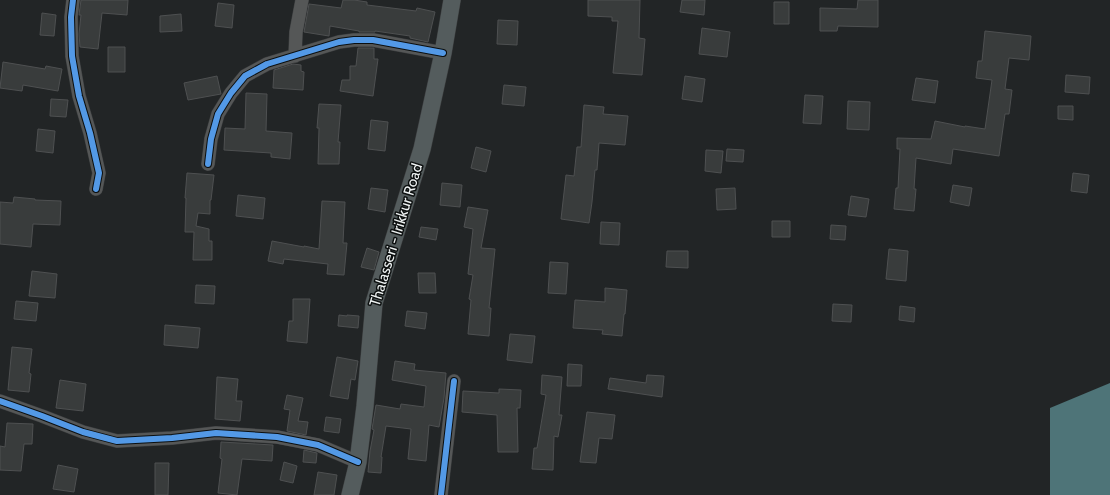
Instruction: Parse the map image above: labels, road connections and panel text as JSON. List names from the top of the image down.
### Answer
{
  "streets": {
    "main road": ["Thalasseri - Irikkur Road"]
  }
}
